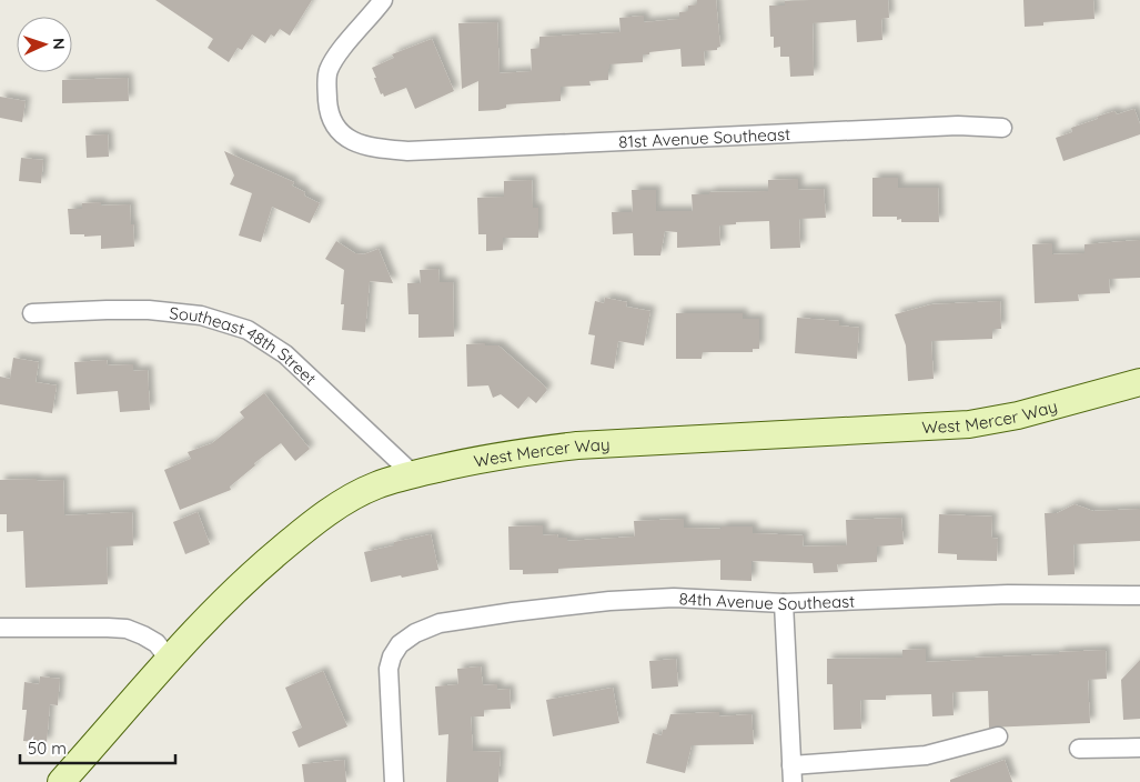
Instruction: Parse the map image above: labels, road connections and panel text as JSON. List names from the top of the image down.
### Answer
{
  "streets": {
    "street": [
      "81st Avenue Southeast",
      "Southeast 48th Street",
      "West Mercer Way",
      "84th Avenue Southeast"
    ]
  },
  "crossings": [
    ["Southeast 48th Street", "West Mercer Way"]
  ],
  "scale_bar": "50 m",
  "north": "right"
}
